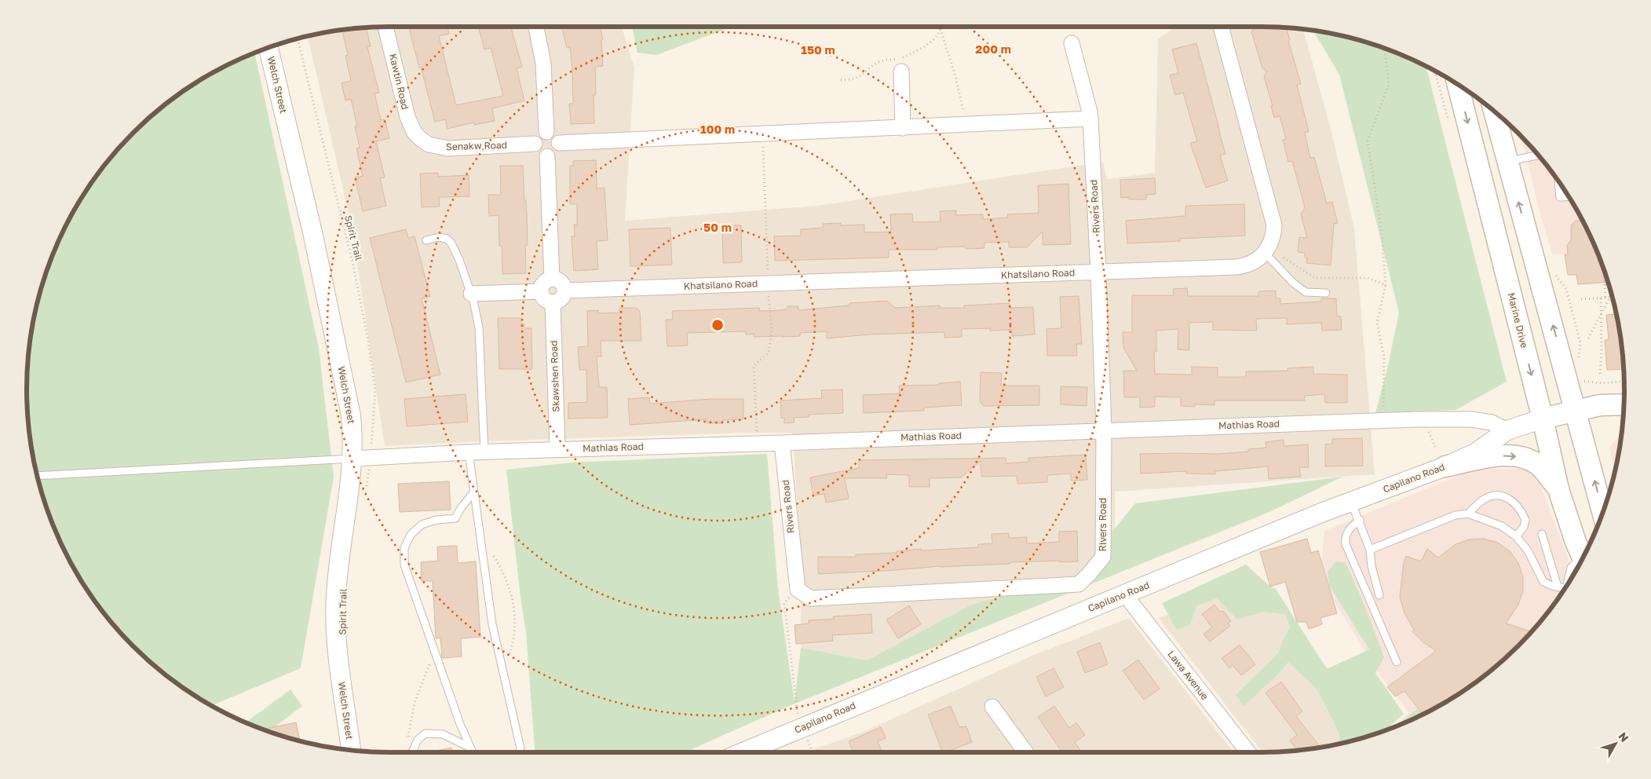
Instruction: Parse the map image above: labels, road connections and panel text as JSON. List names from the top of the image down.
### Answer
{
  "streets": {
    "main road": ["Marine Drive"],
    "street": [
      "Kawtin Road",
      "Welch Street",
      "Senakw Road",
      "Rivers Road",
      "Khatsilano Road",
      "Skawshen Road",
      "Mathias Road",
      "Capilano Road",
      "Lawa Avenue"
    ],
    "path": ["Spirit Trail"]
  },
  "crossings": [
    ["Kawtin Road", "Senakw Road"],
    ["Welch Street", "Mathias Road"],
    ["Rivers Road", "Khatsilano Road"],
    ["Rivers Road", "Mathias Road"],
    ["Khatsilano Road", "Skawshen Road"],
    ["Marine Drive", "Capilano Road"],
    ["Skawshen Road", "Mathias Road"],
    ["Mathias Road", "Capilano Road"],
    ["Capilano Road", "Lawa Avenue"]
  ],
  "north": "top right",
  "rings": [
    "200 m",
    "150 m",
    "100 m",
    "50 m"
  ]
}
